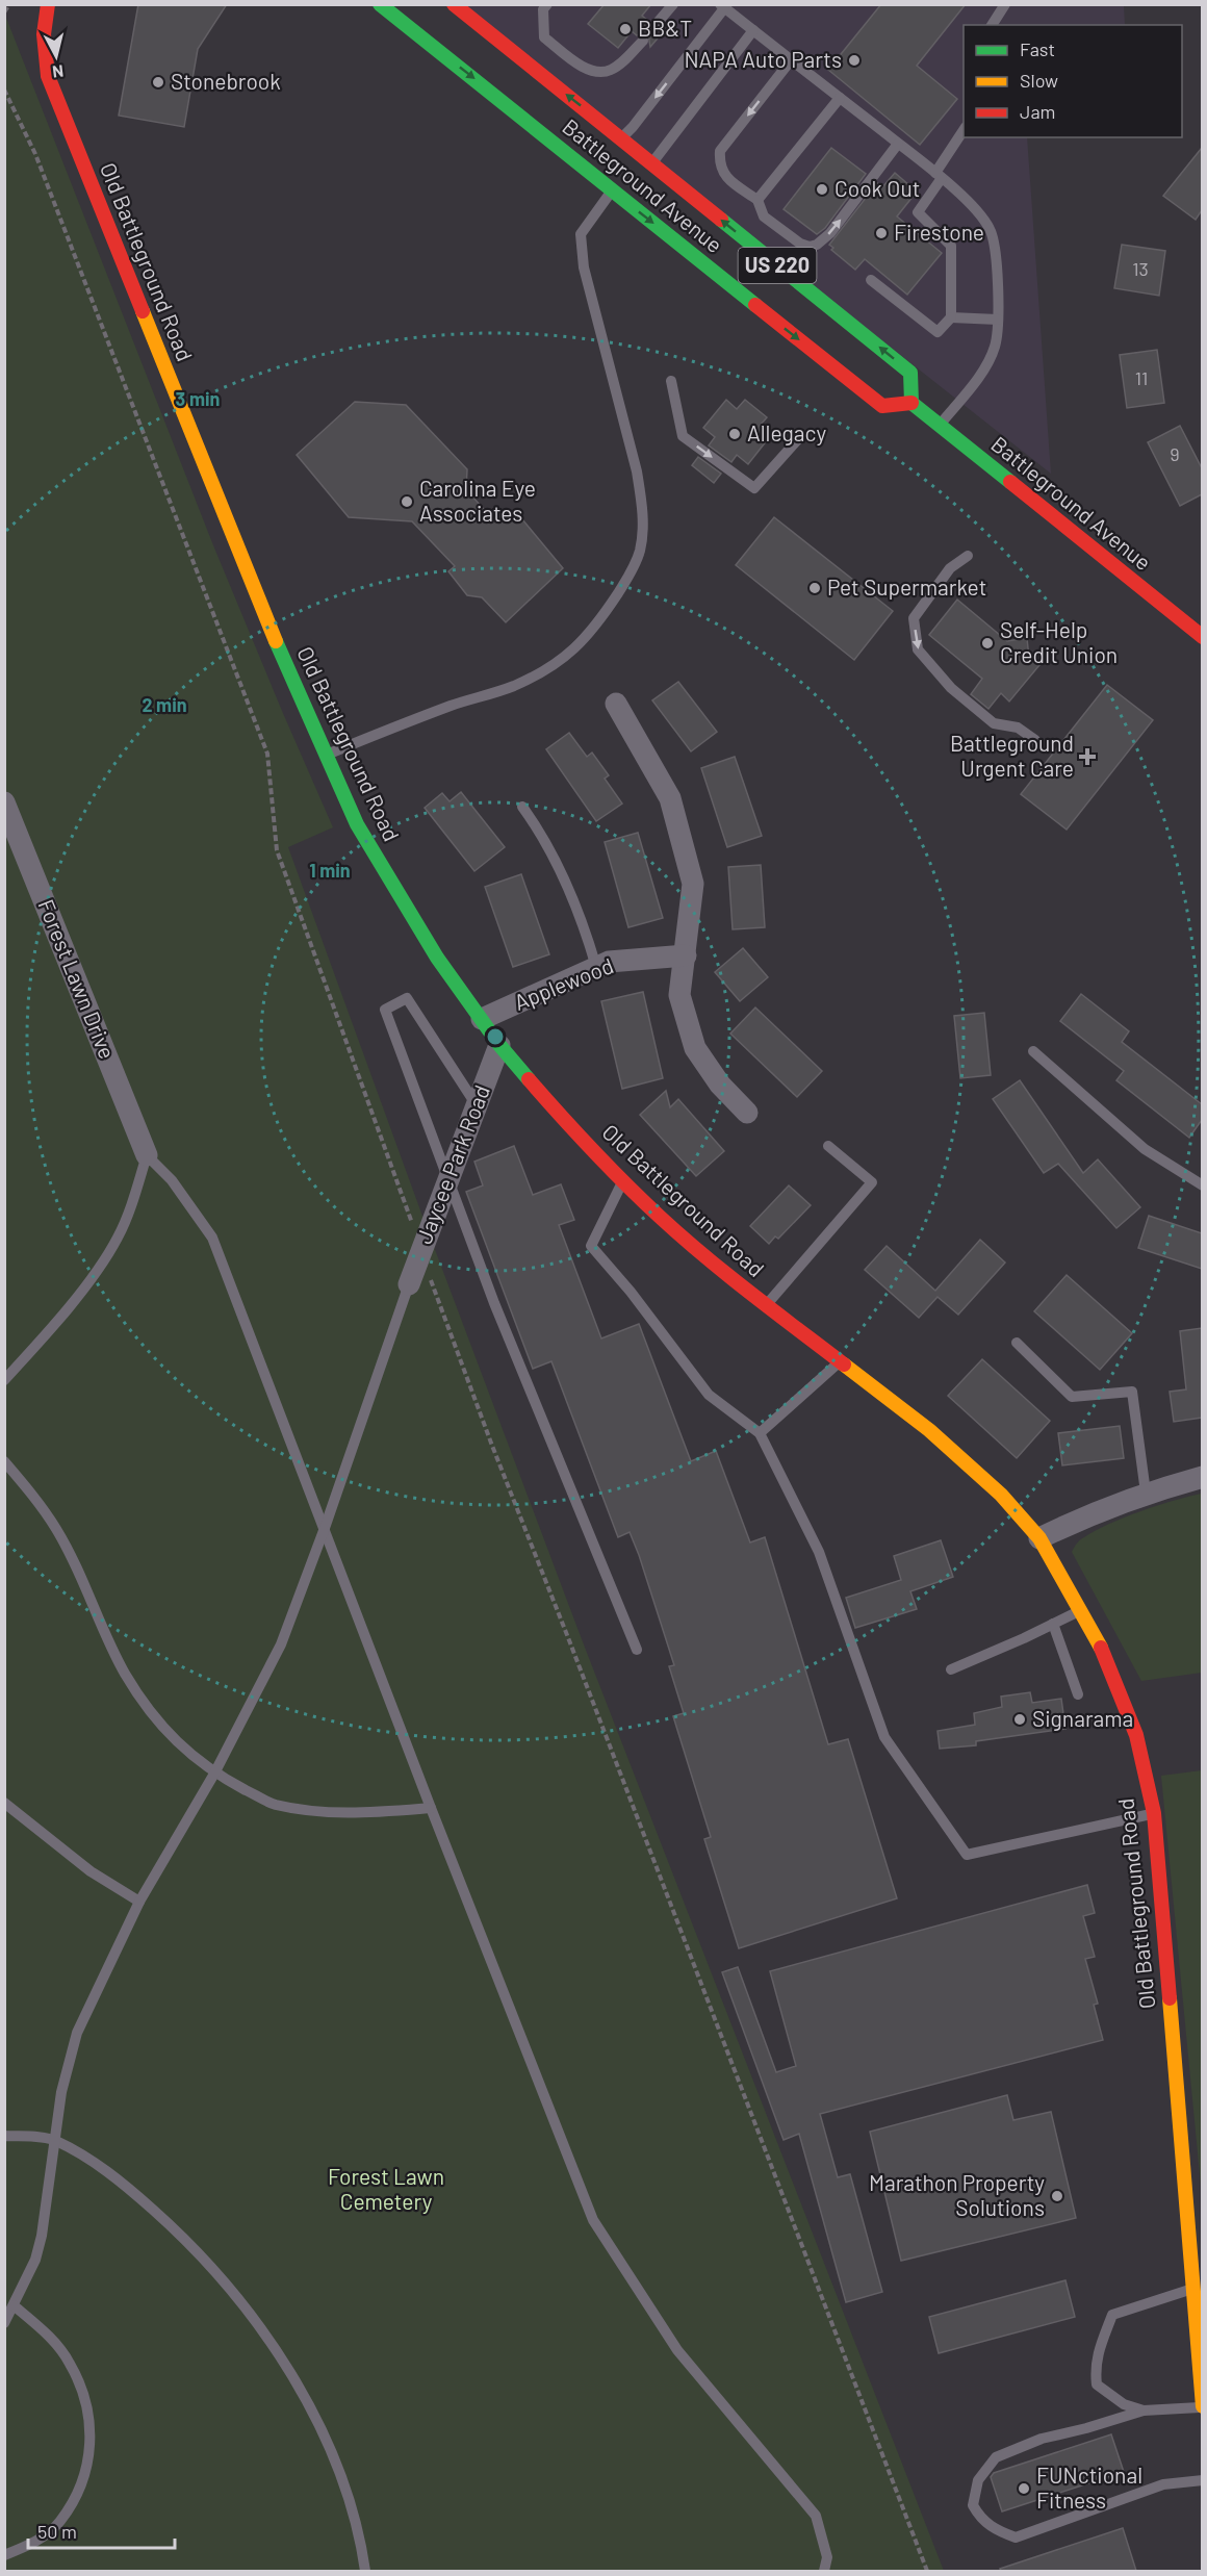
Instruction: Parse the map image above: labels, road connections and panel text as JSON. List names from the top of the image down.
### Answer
{
  "streets": {
    "street": [
      "Battleground Avenue",
      "Old Battleground Road",
      "US 220",
      "Forest Lawn Drive",
      "Applewood",
      "Jaycee Park Road"
    ]
  },
  "crossings": [
    ["Old Battleground Road", "Applewood"],
    ["Old Battleground Road", "Jaycee Park Road"]
  ],
  "parks": ["Forest Lawn Cemetery"],
  "places": {
    "other": [
      "BB&T",
      "NAPA Auto Parts",
      "Stonebrook",
      "Cook Out",
      "Firestone",
      "Allegacy",
      "Carolina Eye Associates",
      "Pet Supermarket",
      "Self-Help Credit Union",
      "Signarama",
      "Marathon Property Solutions",
      "FUNctional Fitness"
    ],
    "health": ["Battleground Urgent Care"]
  },
  "house_numbers": ["13", "11", "9"],
  "legend": ["Fast", "Slow", "Jam"],
  "scale_bar": "50 m",
  "north": "bottom",
  "rings": ["3 min", "2 min", "1 min"]
}
